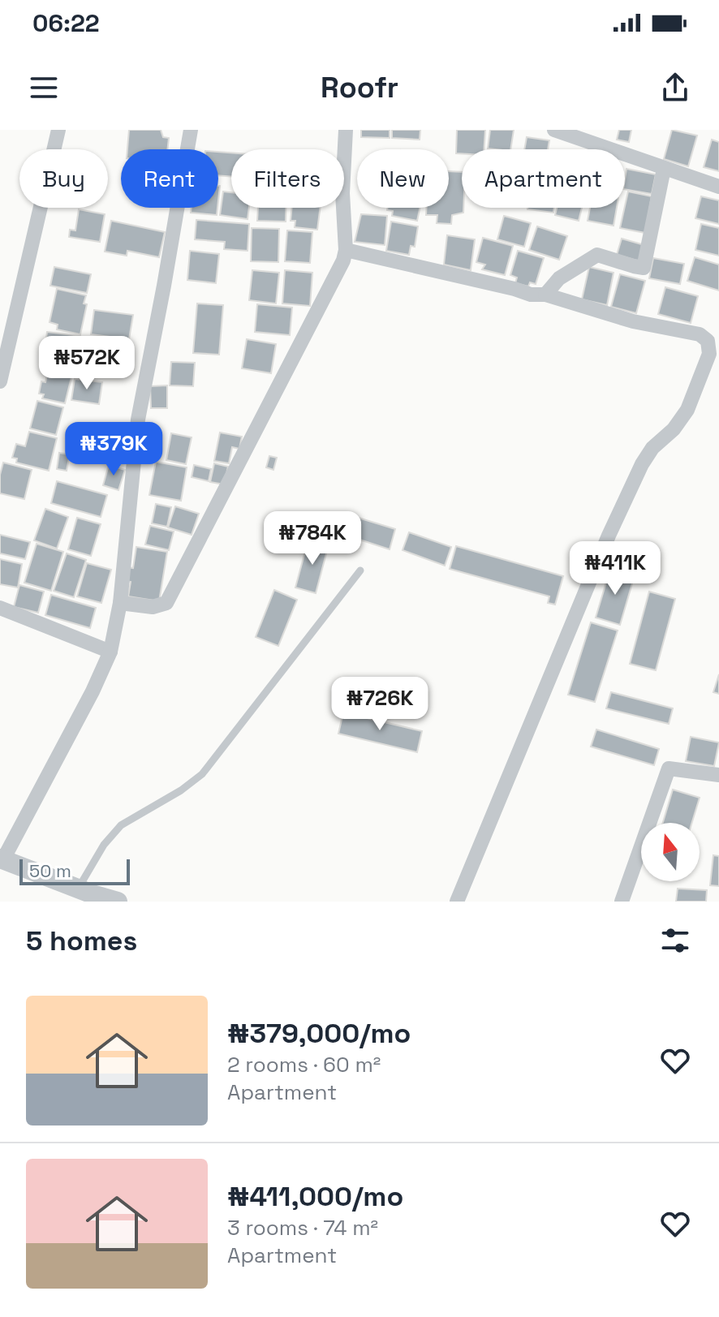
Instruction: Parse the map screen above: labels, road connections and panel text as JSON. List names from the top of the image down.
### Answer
{
  "scale_bar": "50 m",
  "north": "top",
  "page": {
    "status": "06:22",
    "header": "Roofr",
    "chip": [
      "Buy",
      "Rent",
      "Filters",
      "New",
      "Apartment"
    ],
    "price": [
      "₦572K",
      "₦379K",
      "₦784K",
      "₦411K",
      "₦726K"
    ],
    "scale": "50 m",
    "heading": "5 homes",
    "list": [
      {
        "name": "₦379,000/mo",
        "note": "2 rooms · 60 m² · Apartment"
      },
      {
        "name": "₦411,000/mo",
        "note": "3 rooms · 74 m² · Apartment"
      }
    ]
  }
}
